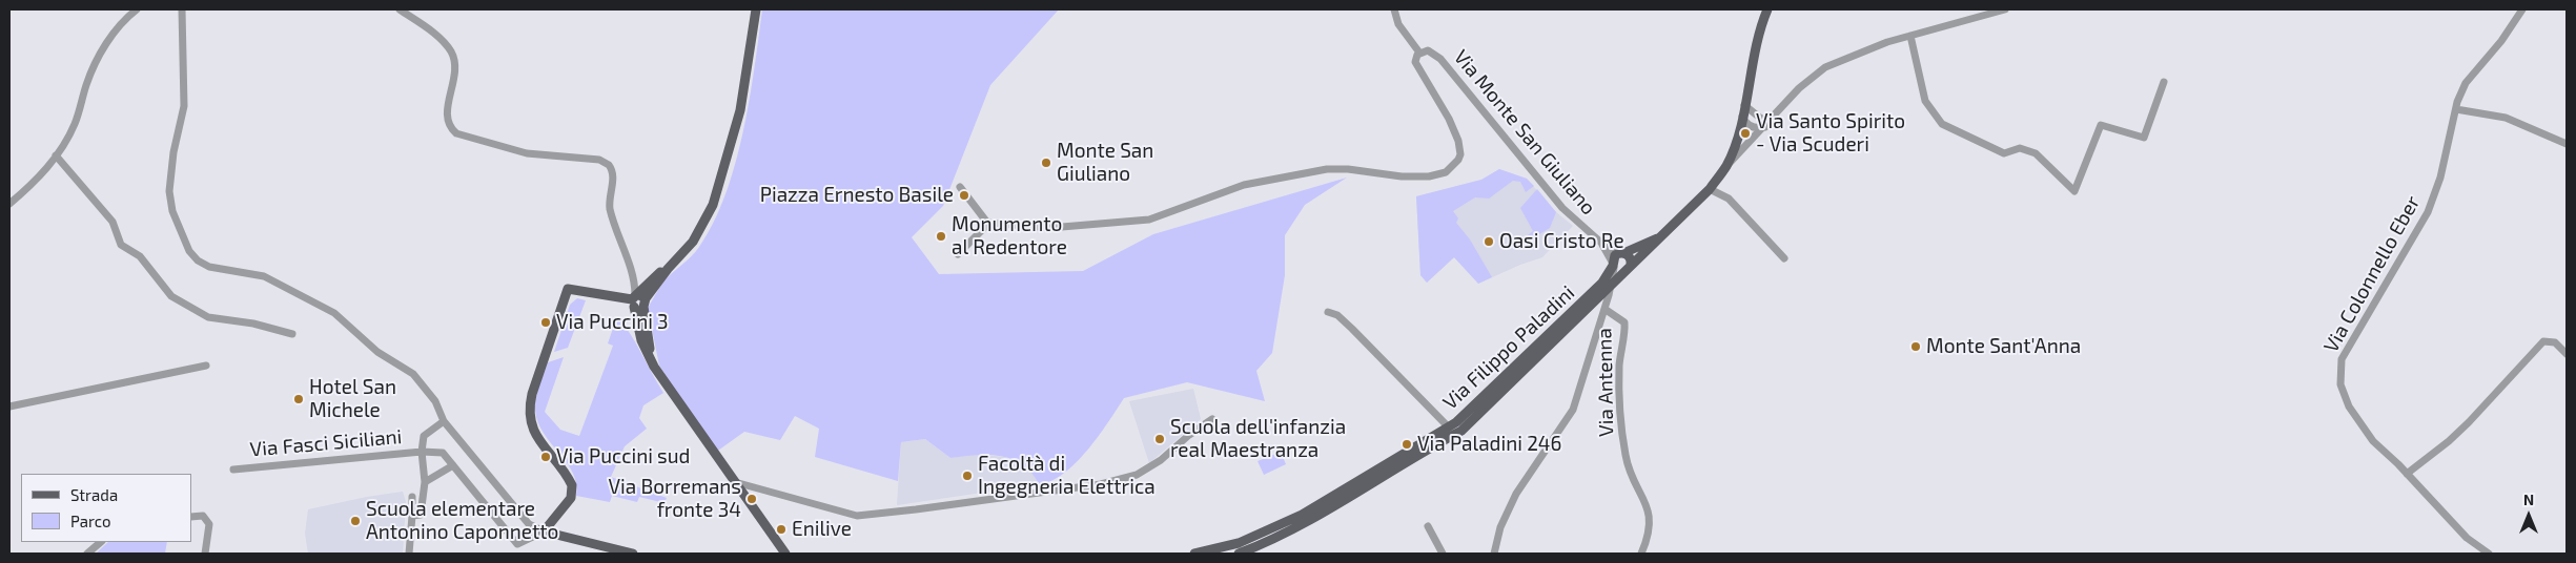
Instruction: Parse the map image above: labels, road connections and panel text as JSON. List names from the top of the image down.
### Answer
{
  "streets": {
    "main road": ["Via Filippo Paladini"],
    "street": [
      "Via Monte San Giuliano",
      "Via Colonnello Eber",
      "Via Antenna",
      "Via Fasci Siciliani"
    ]
  },
  "places": [
    "Via Santo Spirito - Via Scuderi",
    "Monte San Giuliano",
    "Piazza Ernesto Basile",
    "Monumento al Redentore",
    "Oasi Cristo Re",
    "Via Puccini 3",
    "Monte Sant'Anna",
    "Hotel San Michele",
    "Scuola dell'infanzia real Maestranza",
    "Via Paladini 246",
    "Via Puccini sud",
    "Facoltà di Ingegneria Elettrica",
    "Via Borremans fronte 34",
    "Scuola elementare Antonino Caponnetto",
    "Enilive"
  ],
  "legend": ["Strada", "Parco"],
  "north": "top"
}
